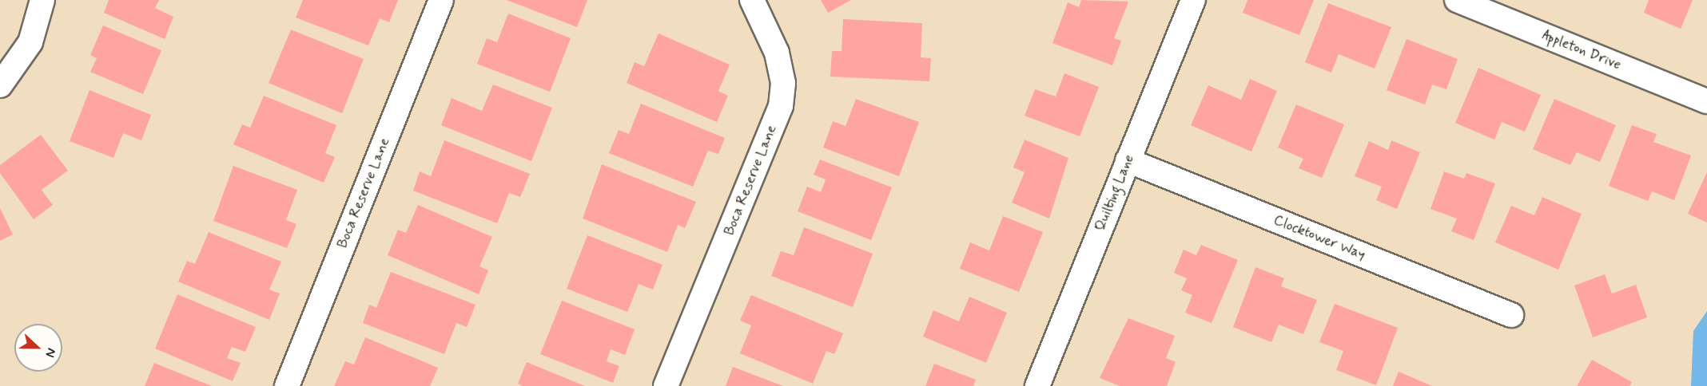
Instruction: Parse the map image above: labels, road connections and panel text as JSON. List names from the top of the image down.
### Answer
{
  "streets": {
    "street": [
      "Appleton Drive",
      "Boca Reserve Lane",
      "Quilting Lane",
      "Clocktower Way"
    ]
  },
  "crossings": [
    ["Quilting Lane", "Clocktower Way"]
  ],
  "north": "right"
}
